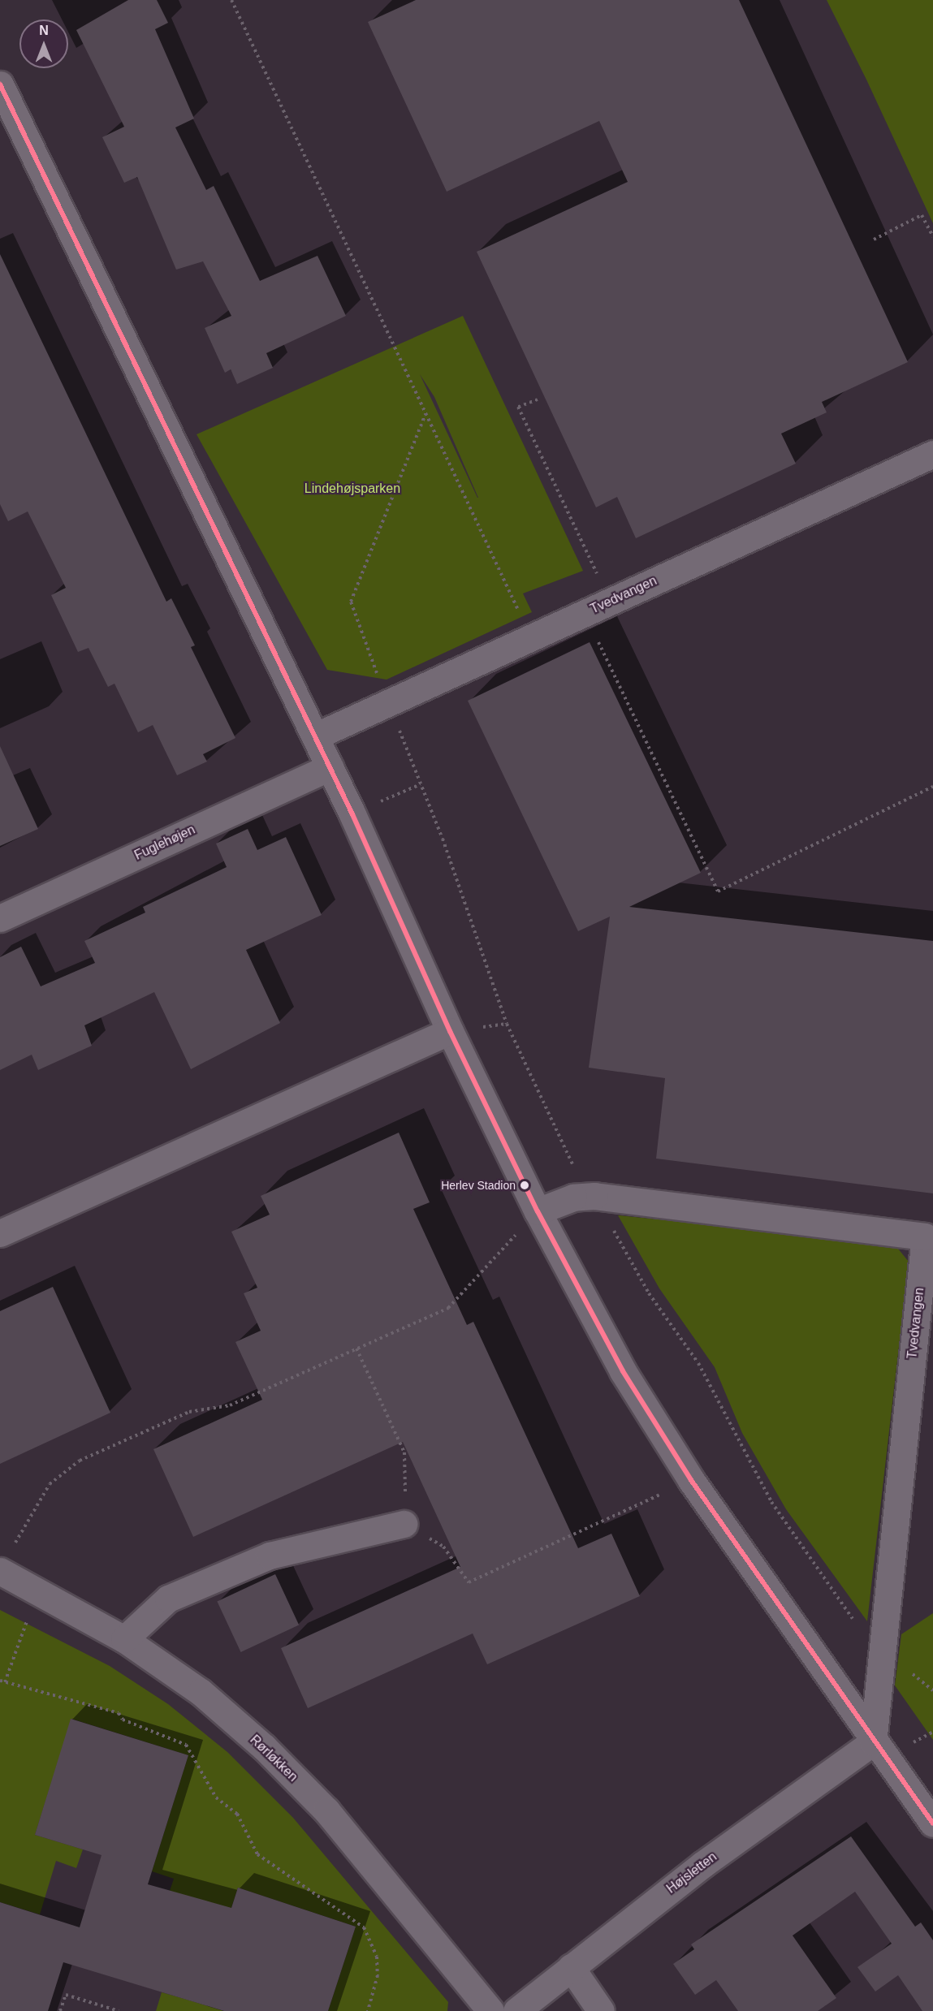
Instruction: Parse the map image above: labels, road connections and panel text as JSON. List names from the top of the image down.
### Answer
{
  "streets": {
    "street": [
      "Tvedvangen",
      "Fuglehøjen",
      "Rørløkken",
      "Højsletten"
    ]
  },
  "crossings": [
    ["Tvedvangen", "Højsletten"]
  ],
  "parks": ["Lindehøjsparken"],
  "places": ["Herlev Stadion"],
  "north": "top"
}
